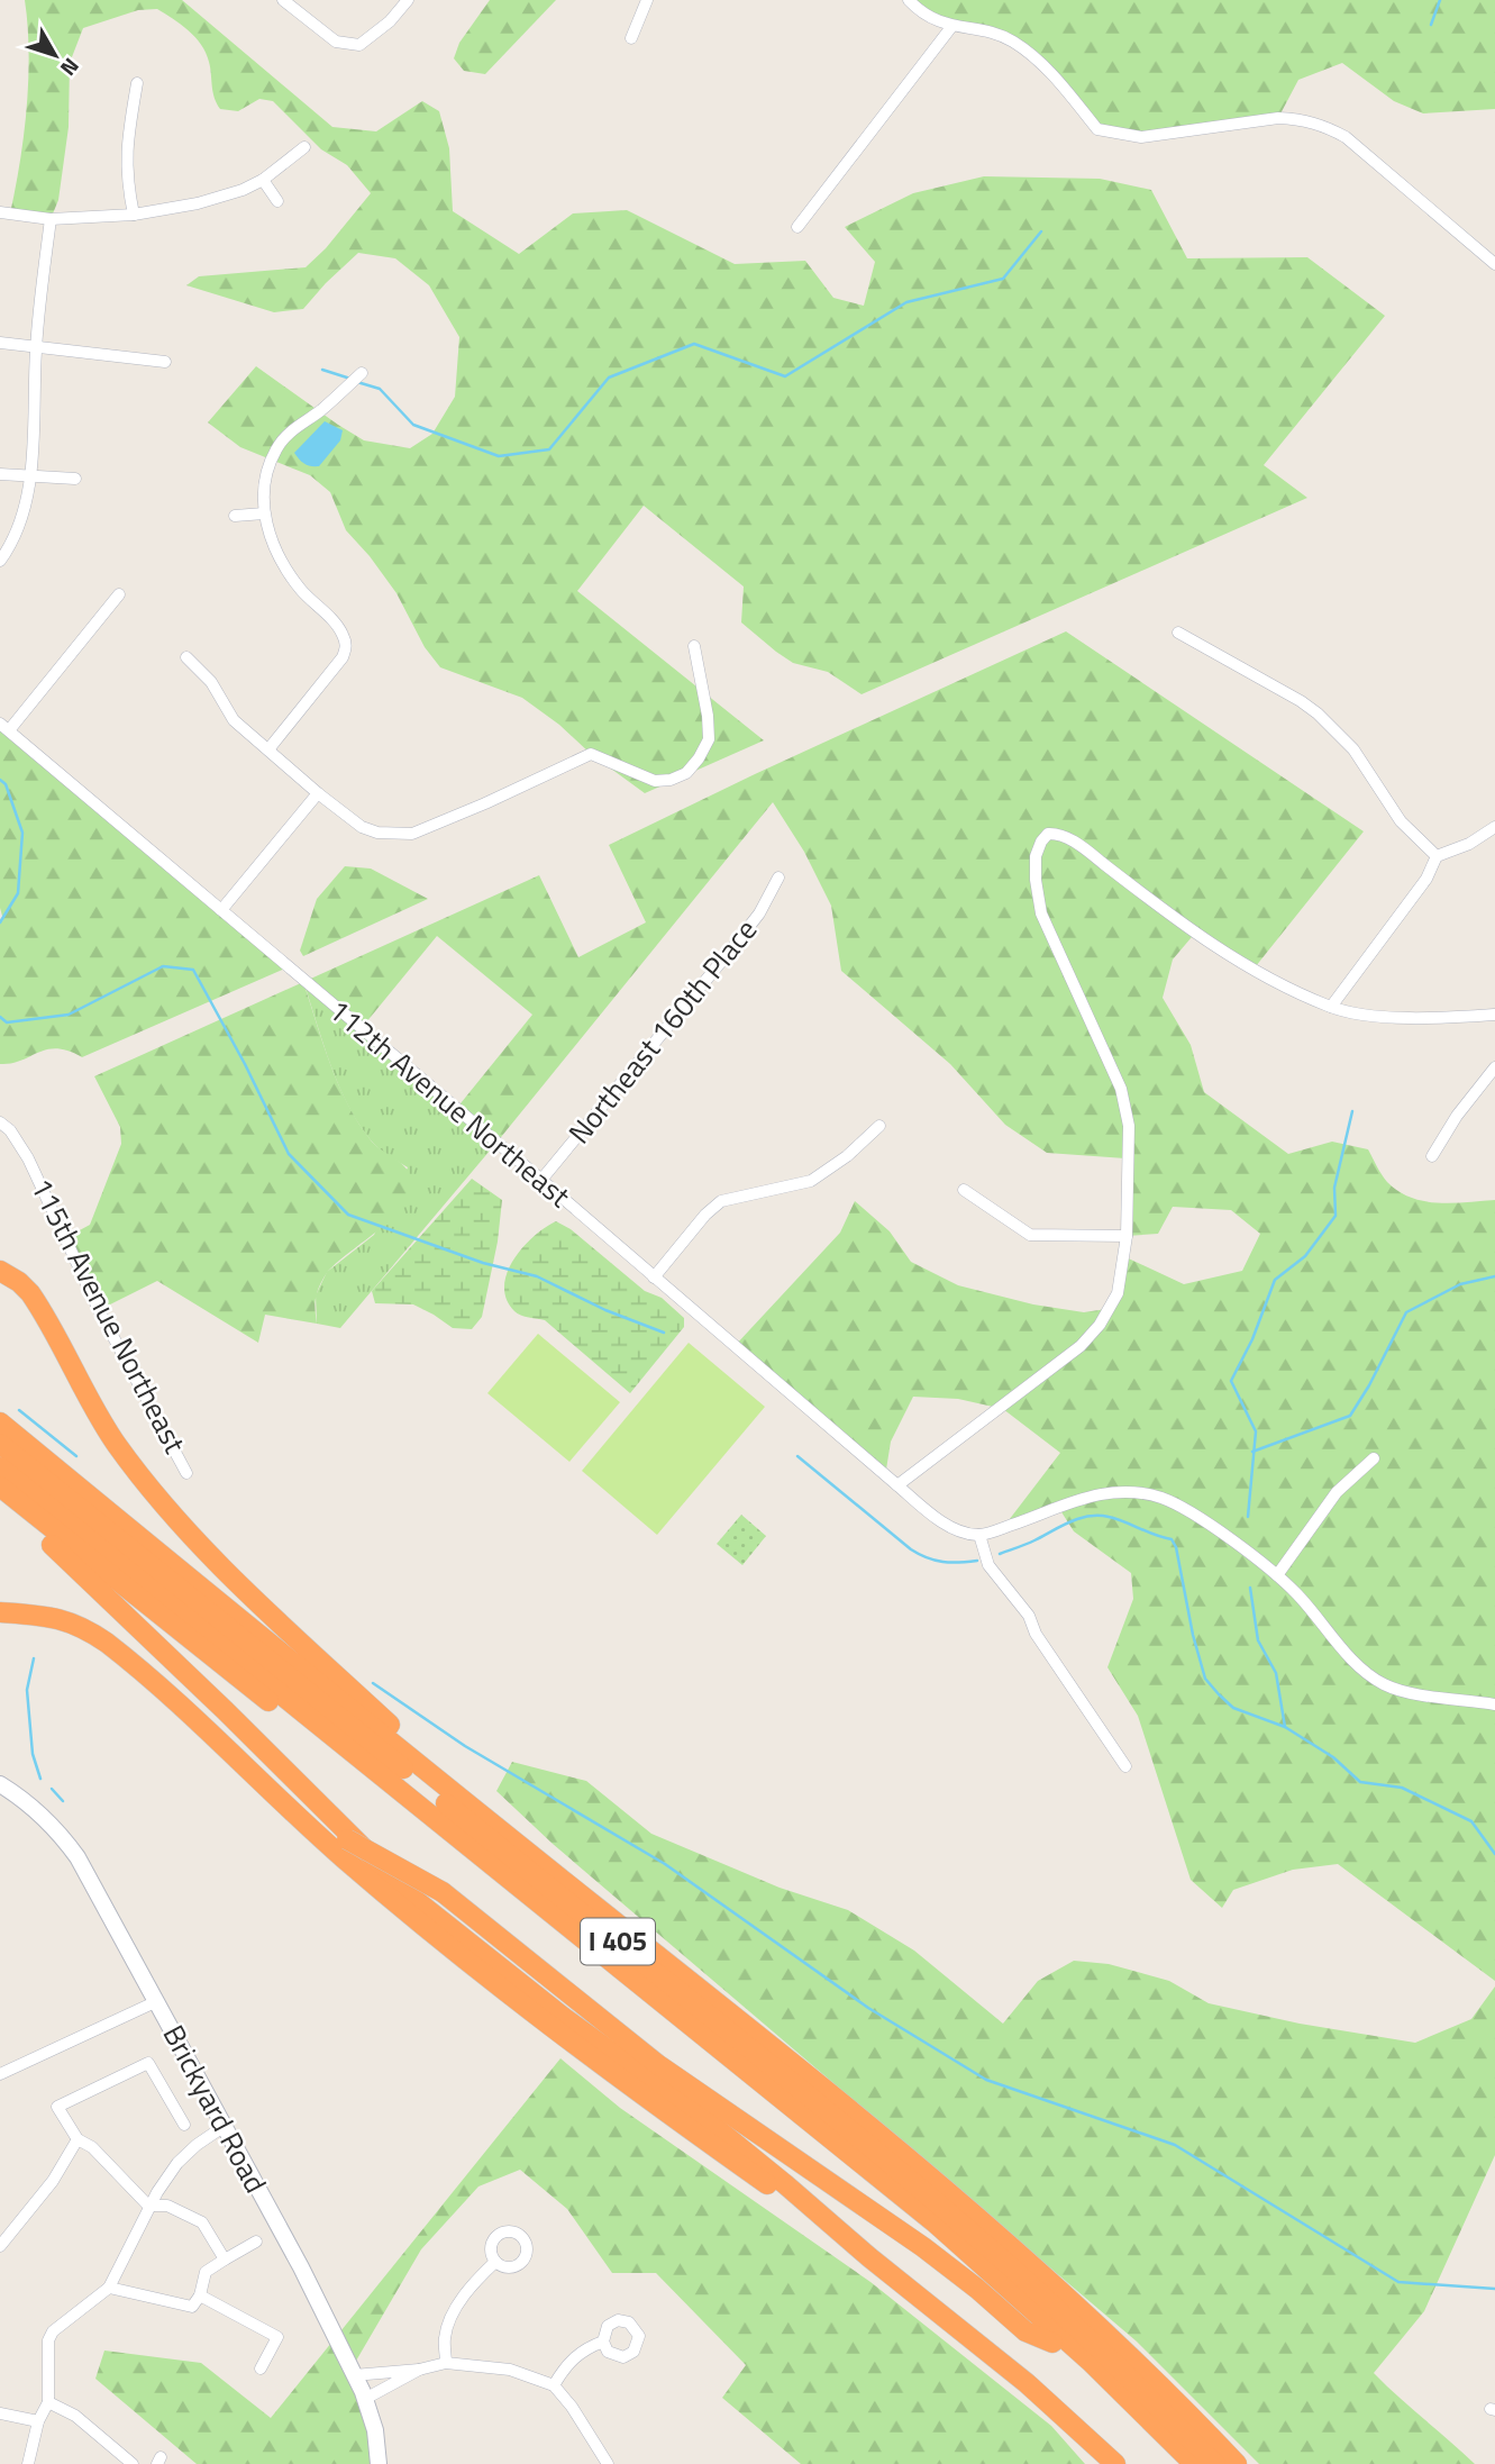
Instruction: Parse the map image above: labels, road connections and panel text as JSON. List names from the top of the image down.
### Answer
{
  "streets": {
    "highway": ["I 405"],
    "street": [
      "Northeast 160th Place",
      "112th Avenue Northeast",
      "115th Avenue Northeast",
      "Brickyard Road"
    ]
  },
  "crossings": [
    ["Northeast 160th Place", "112th Avenue Northeast"]
  ],
  "north": "bottom right"
}
